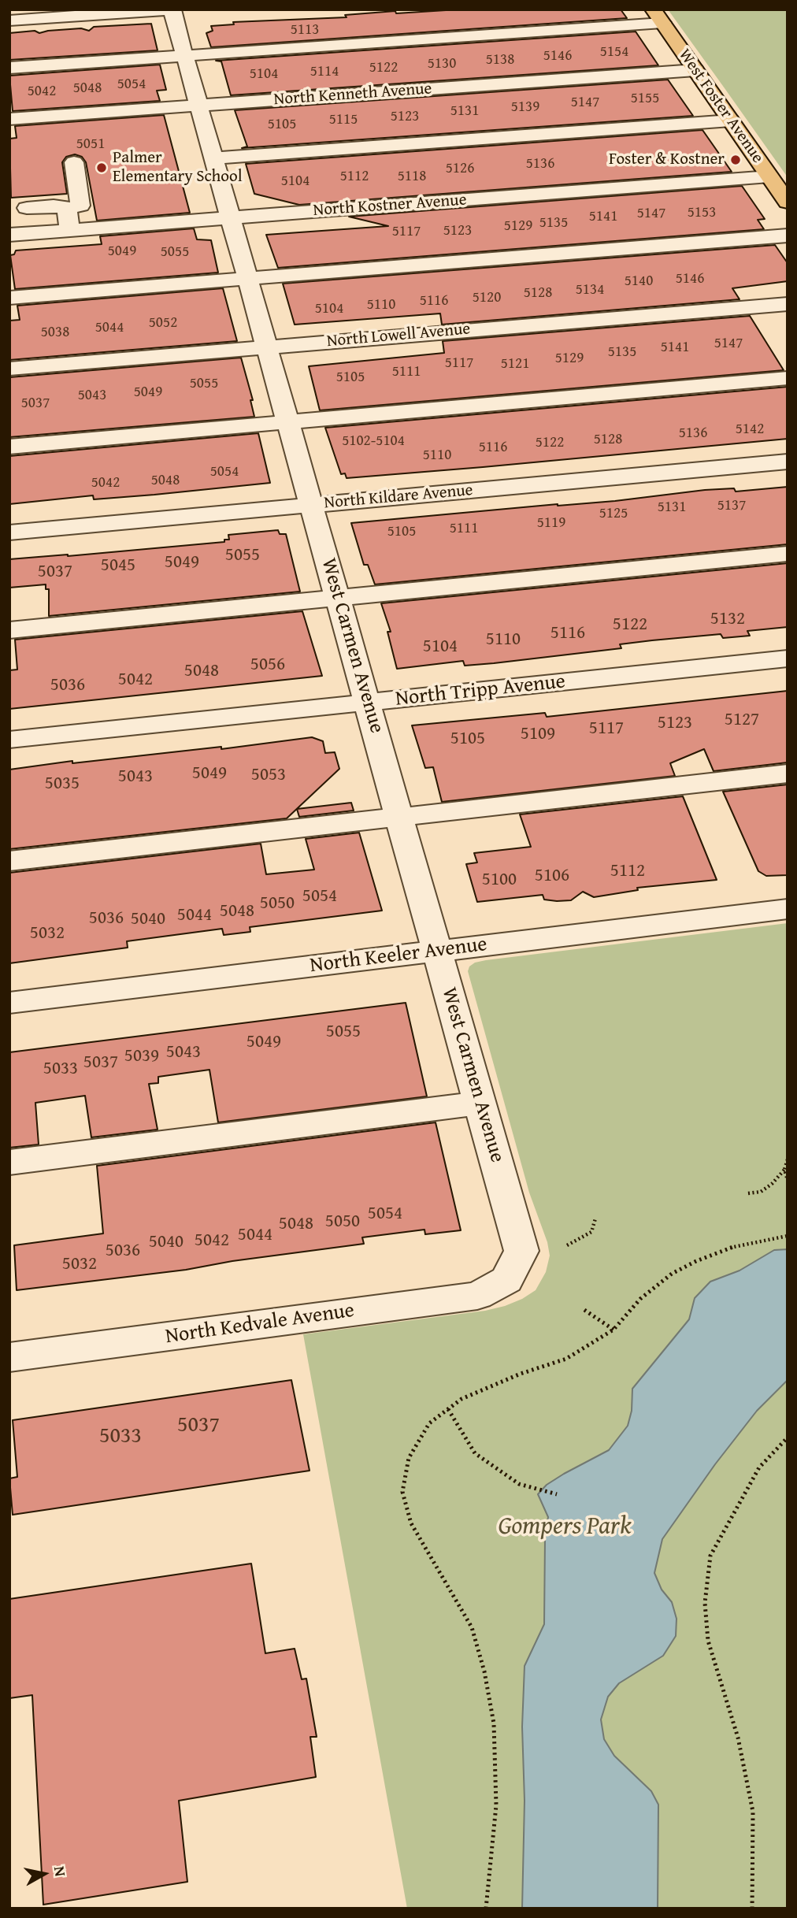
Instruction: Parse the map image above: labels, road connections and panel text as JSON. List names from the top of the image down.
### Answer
{
  "streets": {
    "main road": ["West Foster Avenue"],
    "street": [
      "North Kenneth Avenue",
      "North Kostner Avenue",
      "North Lowell Avenue",
      "North Kildare Avenue",
      "West Carmen Avenue",
      "North Tripp Avenue",
      "North Keeler Avenue",
      "North Kedvale Avenue"
    ]
  },
  "crossings": [
    ["North Kenneth Avenue", "West Foster Avenue"],
    ["North Kenneth Avenue", "West Carmen Avenue"],
    ["West Foster Avenue", "North Kostner Avenue"],
    ["North Kostner Avenue", "West Carmen Avenue"],
    ["North Lowell Avenue", "West Carmen Avenue"],
    ["North Kildare Avenue", "West Carmen Avenue"],
    ["West Carmen Avenue", "North Tripp Avenue"],
    ["West Carmen Avenue", "North Keeler Avenue"],
    ["West Carmen Avenue", "North Kedvale Avenue"]
  ],
  "parks": ["Gompers Park"],
  "places": ["Foster & Kostner", "Palmer Elementary School"],
  "house_numbers": [
    "5113",
    "5154",
    "5146",
    "5138",
    "5130",
    "5122",
    "5114",
    "5104",
    "5054",
    "5048",
    "5042",
    "5155",
    "5147",
    "5139",
    "5131",
    "5123",
    "5115",
    "5105",
    "5051",
    "5136",
    "5126",
    "5112",
    "5118",
    "5104",
    "5153",
    "5147",
    "5141",
    "5135",
    "5129",
    "5123",
    "5117",
    "5049",
    "5055",
    "5146",
    "5140",
    "5134",
    "5128",
    "5120",
    "5116",
    "5110",
    "5104",
    "5052",
    "5044",
    "5038",
    "5147",
    "5141",
    "5135",
    "5129",
    "5117",
    "5121",
    "5111",
    "5105",
    "5055",
    "5049",
    "5043",
    "5037",
    "5142",
    "5136",
    "5128",
    "5102-5104",
    "5122",
    "5116",
    "5110",
    "5054",
    "5048",
    "5042",
    "5137",
    "5131",
    "5125",
    "5119",
    "5111",
    "5105",
    "5055",
    "5049",
    "5045",
    "5037",
    "5132",
    "5122",
    "5116",
    "5110",
    "5104",
    "5056",
    "5048",
    "5042",
    "5036",
    "5127",
    "5123",
    "5117",
    "5109",
    "5105",
    "5049",
    "5053",
    "5043",
    "5035",
    "5112",
    "5106",
    "5100",
    "5054",
    "5050",
    "5048",
    "5044",
    "5036",
    "5040",
    "5032",
    "5055",
    "5049",
    "5043",
    "5039",
    "5037",
    "5033",
    "5054",
    "5050",
    "5048",
    "5044",
    "5042",
    "5040",
    "5036",
    "5032",
    "5037",
    "5033"
  ],
  "north": "right"
}
